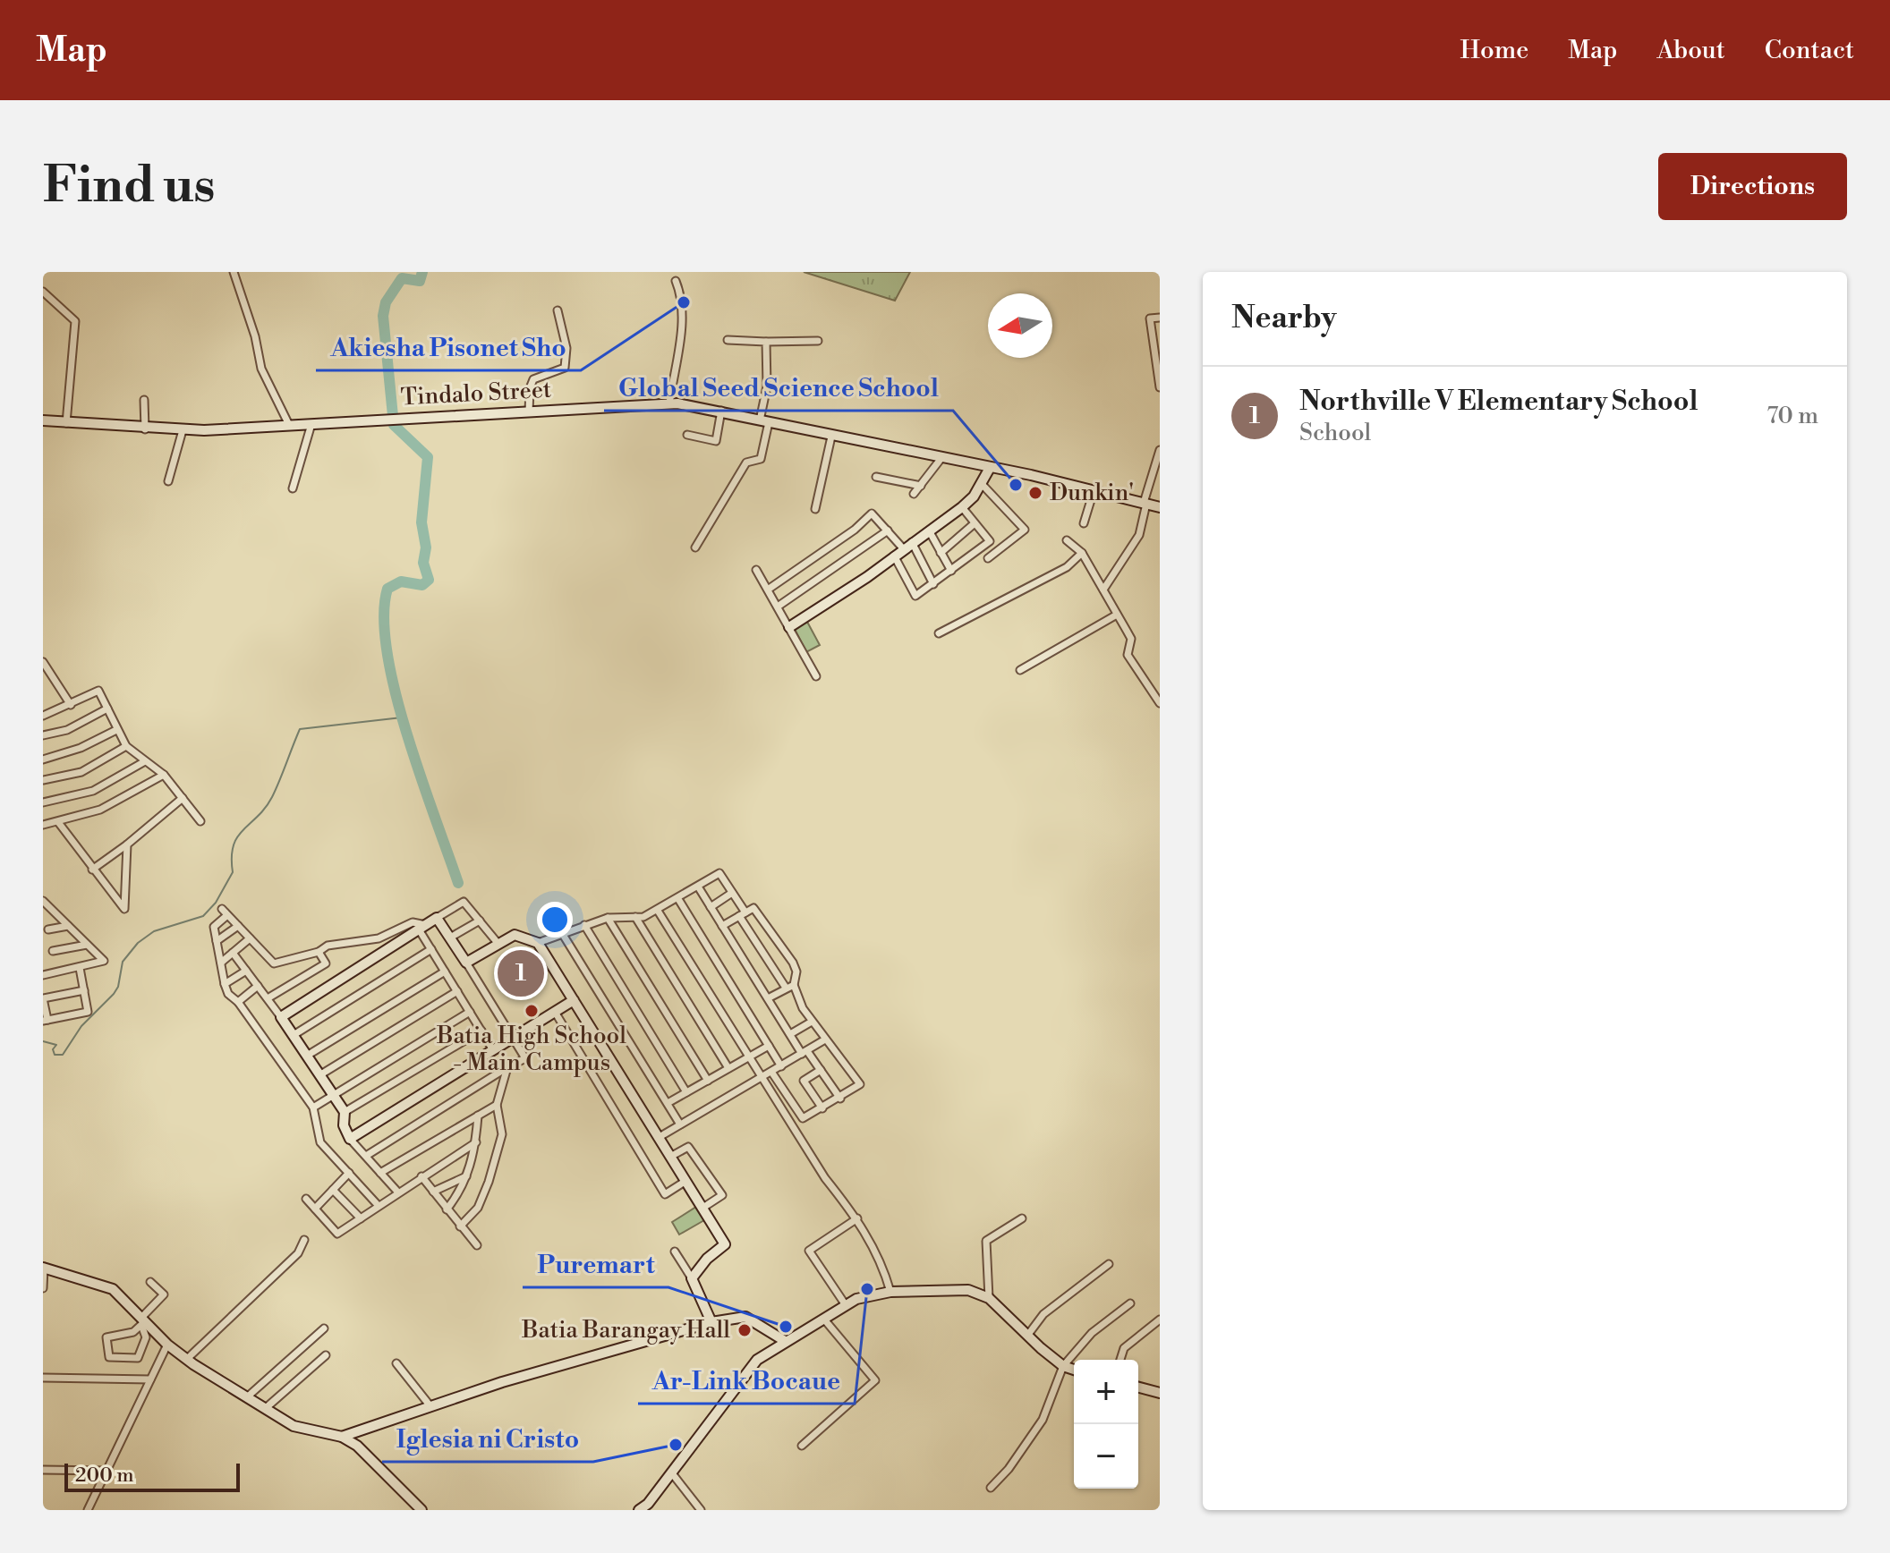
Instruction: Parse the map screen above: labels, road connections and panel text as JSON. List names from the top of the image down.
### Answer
{
  "streets": {
    "street": ["Tindalo Street"]
  },
  "places": [
    "Akiesha Pisonet Sho",
    "Global Seed Science School",
    "Dunkin'",
    "Batia High School - Main Campus",
    "Ar-Link Bocaue",
    "Puremart",
    "Batia Barangay Hall",
    "Iglesia ni Cristo"
  ],
  "scale_bar": "200 m",
  "north": "left",
  "page": {
    "header": "Map",
    "nav": [
      "Home",
      "Map",
      "About",
      "Contact"
    ],
    "buttons": "Directions",
    "title": "Find us",
    "heading": "Nearby",
    "list": [
      {
        "mark": "1",
        "name": "Northville V Elementary School",
        "note": "School",
        "value": "70 m"
      }
    ],
    "pins": "1",
    "map_buttons": ["+", "−"],
    "scale": "200 m"
  }
}
